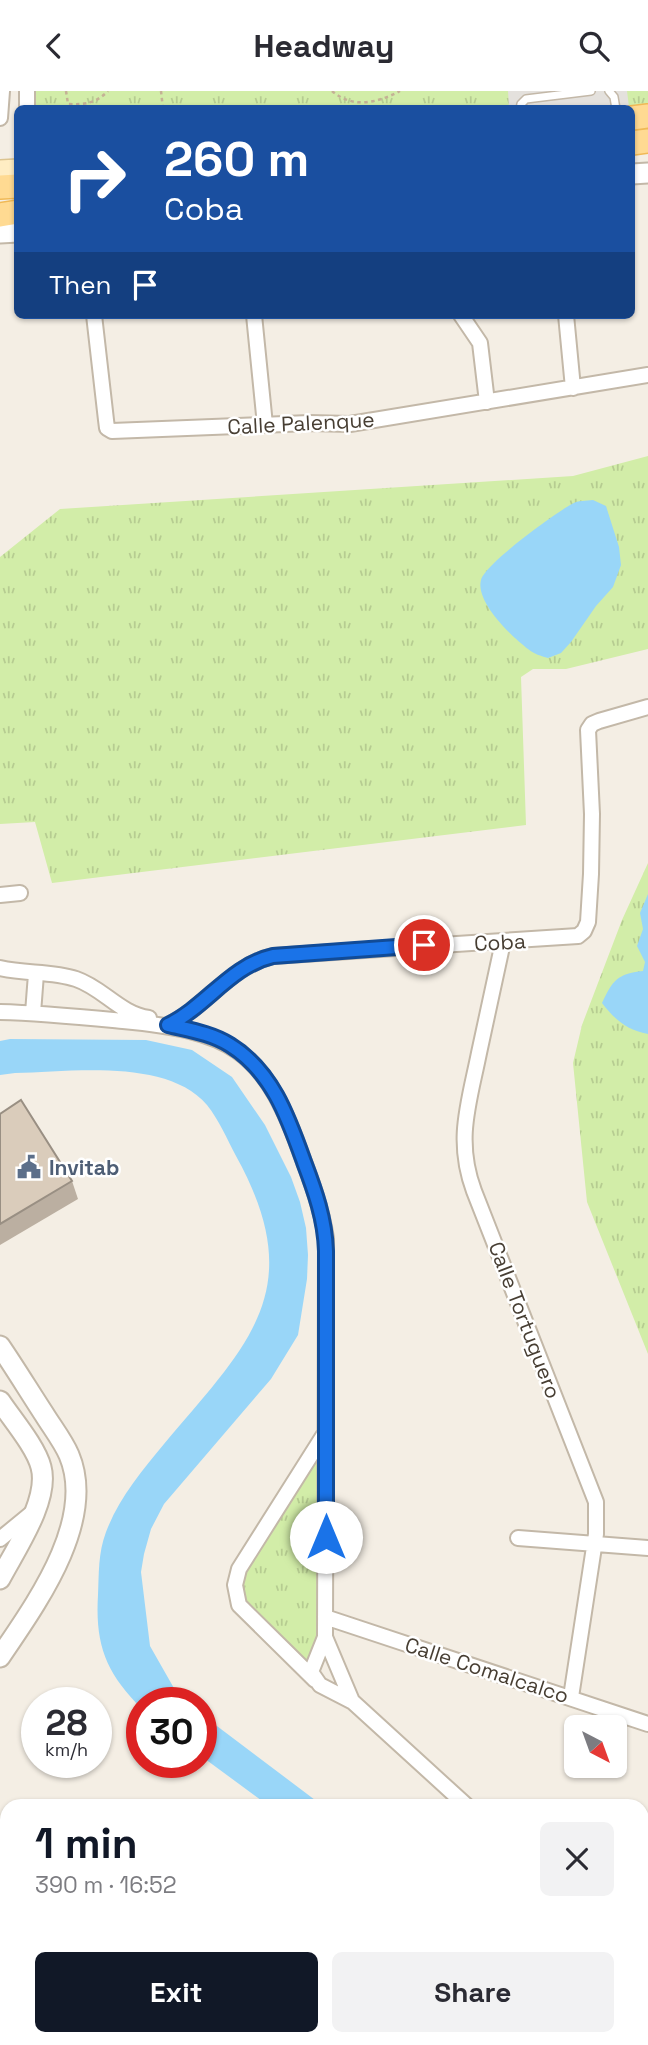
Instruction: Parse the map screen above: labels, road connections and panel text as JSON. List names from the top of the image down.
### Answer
{
  "streets": {
    "street": [
      "Calle Palenque",
      "Coba",
      "Calle Tortuguero",
      "Calle Comalcalco"
    ]
  },
  "crossings": [
    ["Coba", "Calle Tortuguero"],
    ["Calle Tortuguero", "Calle Comalcalco"]
  ],
  "places": {
    "public building": ["Invitab"]
  },
  "north": "bottom right",
  "page": {
    "header": "Headway",
    "turn": ["260 m", "Coba"],
    "then": "Then",
    "speed": "28 km/h",
    "limit": "30",
    "heading": ["1 min", "390 m · 16:52"],
    "buttons": ["Exit", "Share"]
  }
}
